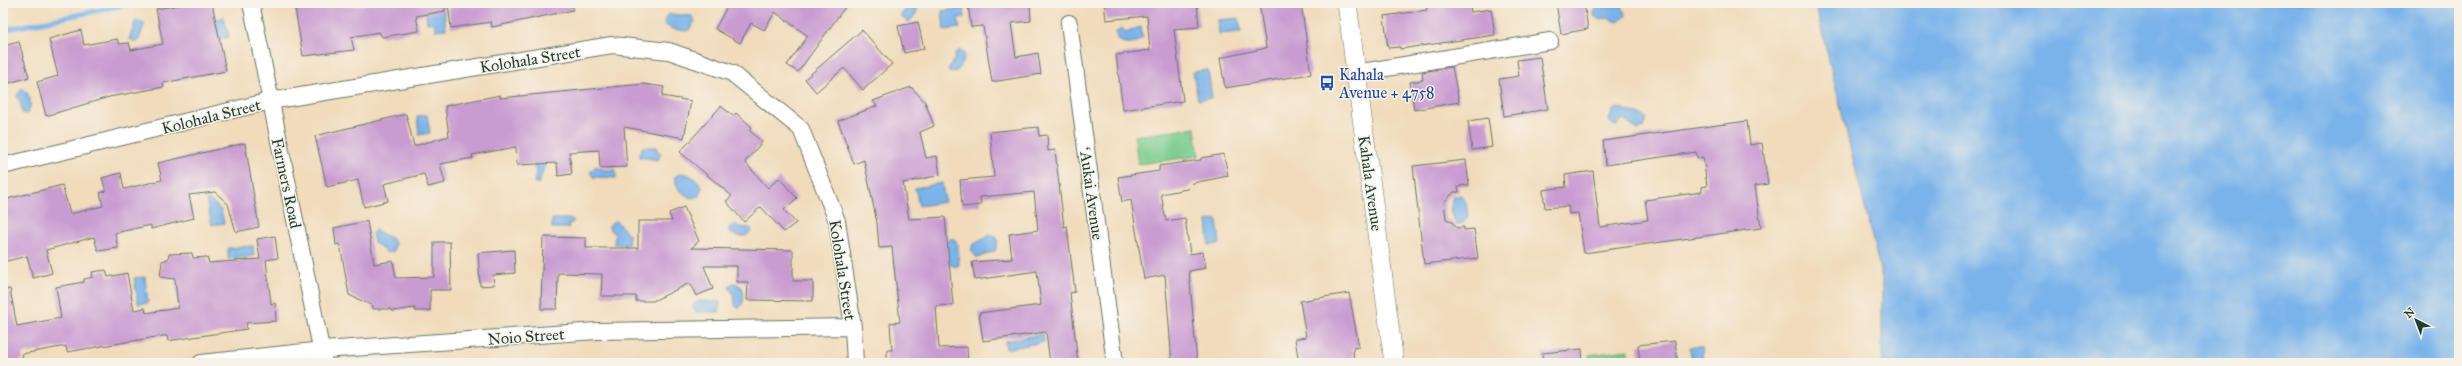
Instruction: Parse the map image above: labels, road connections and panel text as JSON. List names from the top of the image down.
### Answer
{
  "streets": {
    "street": [
      "Kolohala Street",
      "Farmers Road",
      "Kahala Avenue",
      "ʻAukai Avenue",
      "Noio Street"
    ]
  },
  "crossings": [
    ["Kolohala Street", "Farmers Road"],
    ["Kolohala Street", "Noio Street"],
    ["Farmers Road", "Noio Street"]
  ],
  "places": {
    "bus stop": ["Kahala Avenue + 4758"]
  },
  "north": "top left"
}
